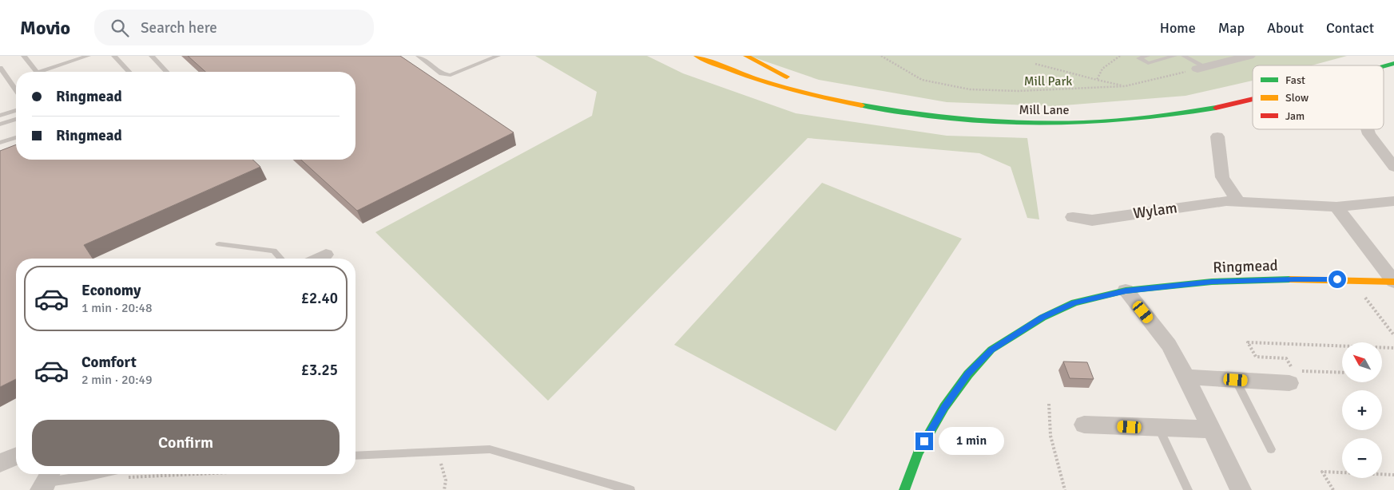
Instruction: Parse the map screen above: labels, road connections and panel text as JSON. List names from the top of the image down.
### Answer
{
  "streets": {
    "main road": ["Mill Lane", "Ringmead"],
    "street": ["Wylam"]
  },
  "parks": ["Mill Park"],
  "legend": ["Fast", "Slow", "Jam"],
  "north": "top left",
  "page": {
    "header": "Movio",
    "search": "Search here",
    "nav": [
      "Home",
      "Map",
      "About",
      "Contact"
    ],
    "banner": ["Ringmead", "Ringmead"],
    "list": [
      {
        "name": "Economy",
        "note": "1 min · 20:48",
        "value": "£2.40"
      },
      {
        "name": "Comfort",
        "note": "2 min · 20:49",
        "value": "£3.25"
      }
    ],
    "map_buttons": ["+", "−"],
    "buttons": "Confirm",
    "bubble": "1 min"
  }
}
